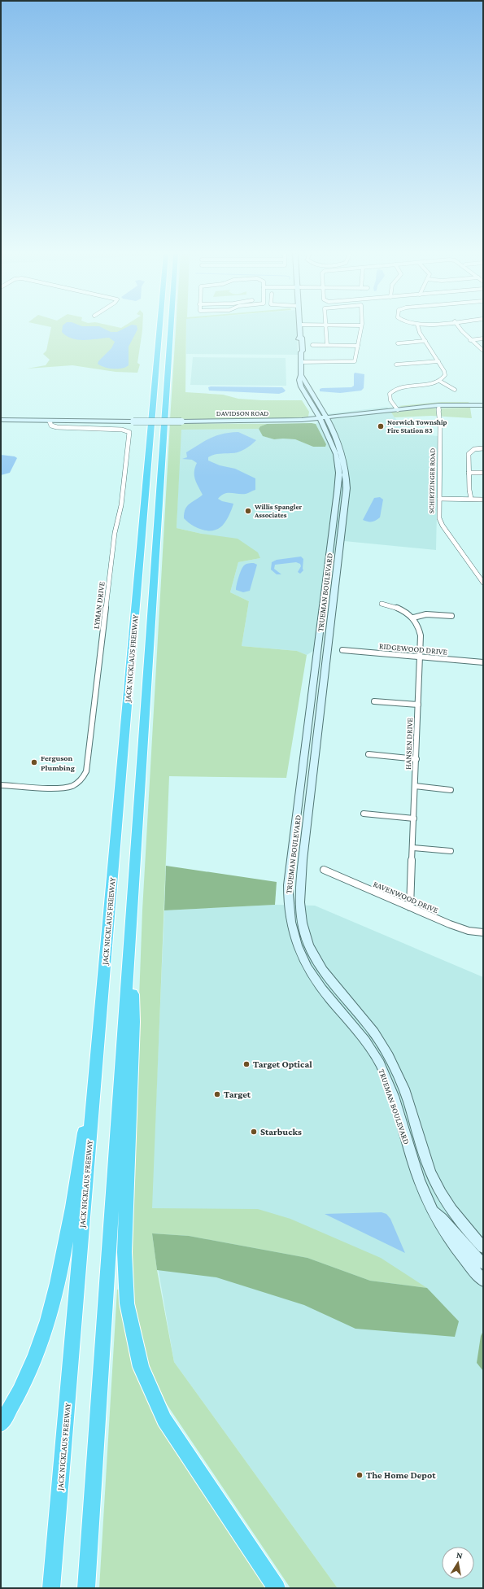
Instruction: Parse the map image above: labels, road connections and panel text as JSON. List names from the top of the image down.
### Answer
{
  "streets": {
    "highway": ["JACK NICKLAUS FREEWAY"],
    "main road": ["DAVIDSON ROAD", "TRUEMAN BOULEVARD"],
    "street": [
      "SCHIRTZINGER ROAD",
      "LYMAN DRIVE",
      "RIDGEWOOD DRIVE",
      "HANSEN DRIVE",
      "RAVENWOOD DRIVE"
    ]
  },
  "crossings": [
    ["DAVIDSON ROAD", "SCHIRTZINGER ROAD"],
    ["DAVIDSON ROAD", "TRUEMAN BOULEVARD"],
    ["DAVIDSON ROAD", "LYMAN DRIVE"],
    ["RIDGEWOOD DRIVE", "HANSEN DRIVE"],
    ["HANSEN DRIVE", "RAVENWOOD DRIVE"]
  ],
  "places": [
    "Norwich Township Fire Station 83",
    "Willis Spangler Associates",
    "Ferguson Plumbing",
    "Target Optical",
    "Target",
    "Starbucks",
    "The Home Depot"
  ],
  "north": "top"
}
